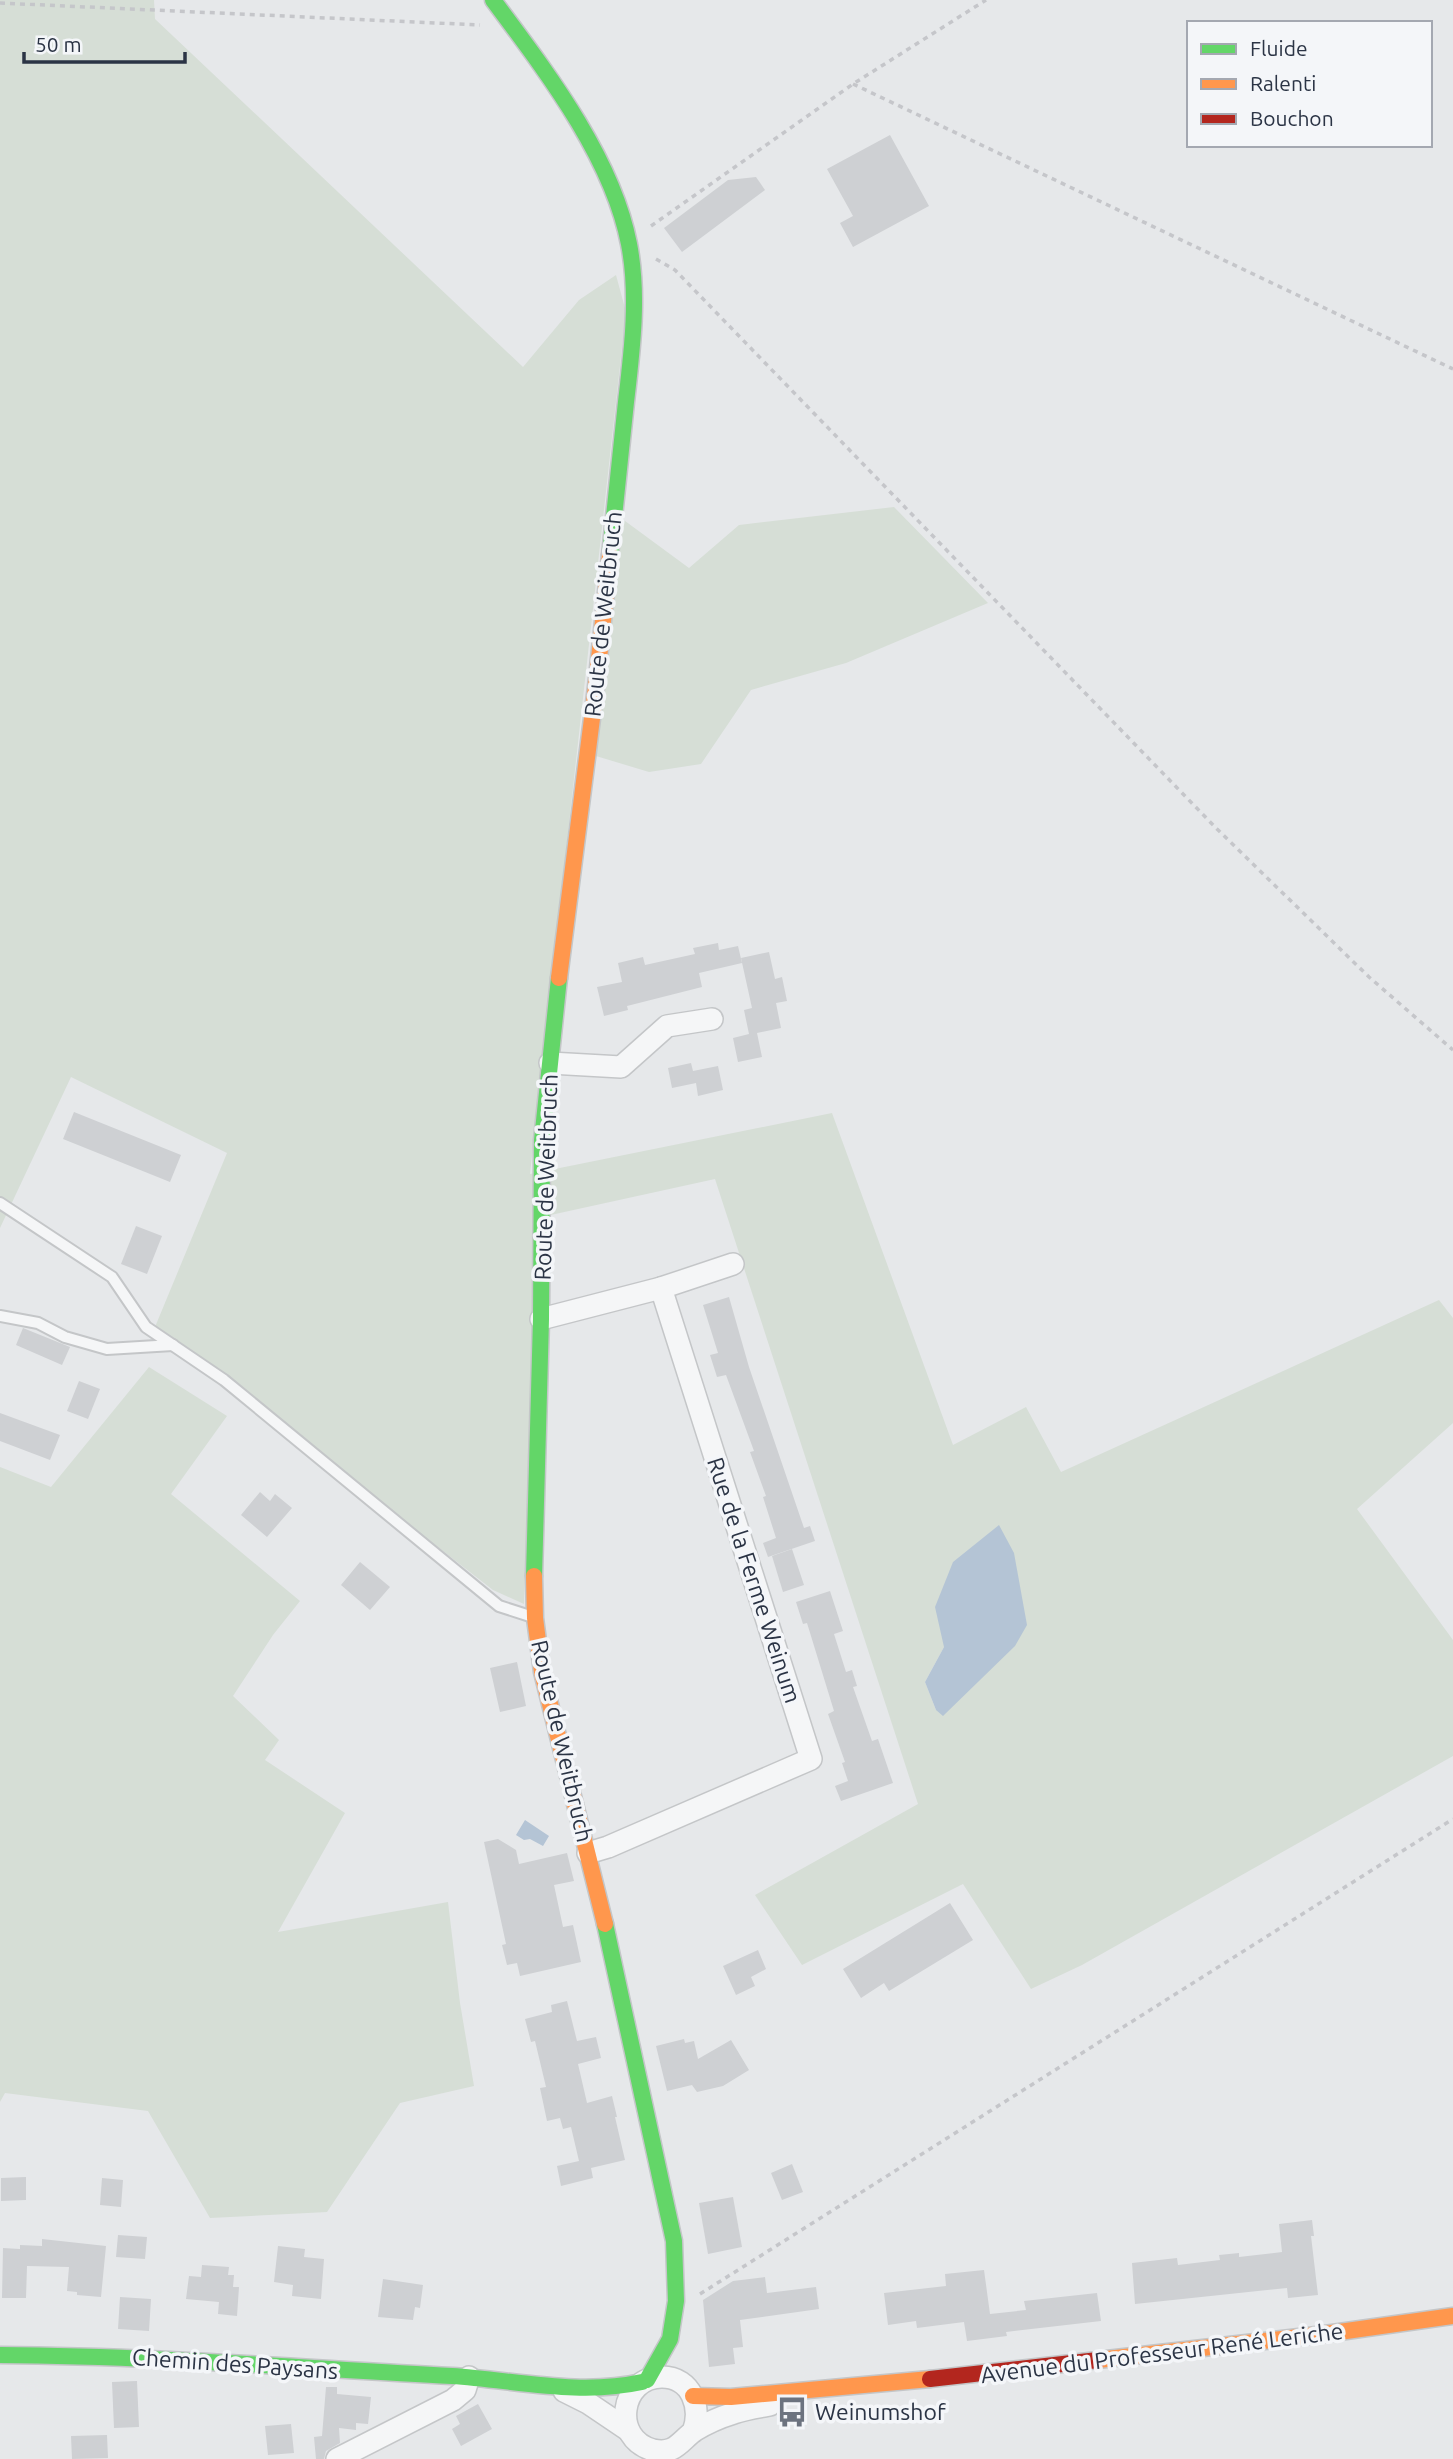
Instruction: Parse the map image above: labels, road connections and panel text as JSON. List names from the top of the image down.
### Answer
{
  "streets": {
    "street": [
      "Route de Weitbruch",
      "Rue de la Ferme Weinum",
      "Avenue du Professeur René Leriche",
      "Chemin des Paysans"
    ]
  },
  "crossings": [
    ["Route de Weitbruch", "Rue de la Ferme Weinum"],
    ["Route de Weitbruch", "Avenue du Professeur René Leriche"],
    ["Route de Weitbruch", "Chemin des Paysans"],
    ["Avenue du Professeur René Leriche", "Chemin des Paysans"]
  ],
  "places": {
    "bus stop": ["Weinumshof"]
  },
  "legend": ["Fluide", "Ralenti", "Bouchon"],
  "scale_bar": "50 m"
}
